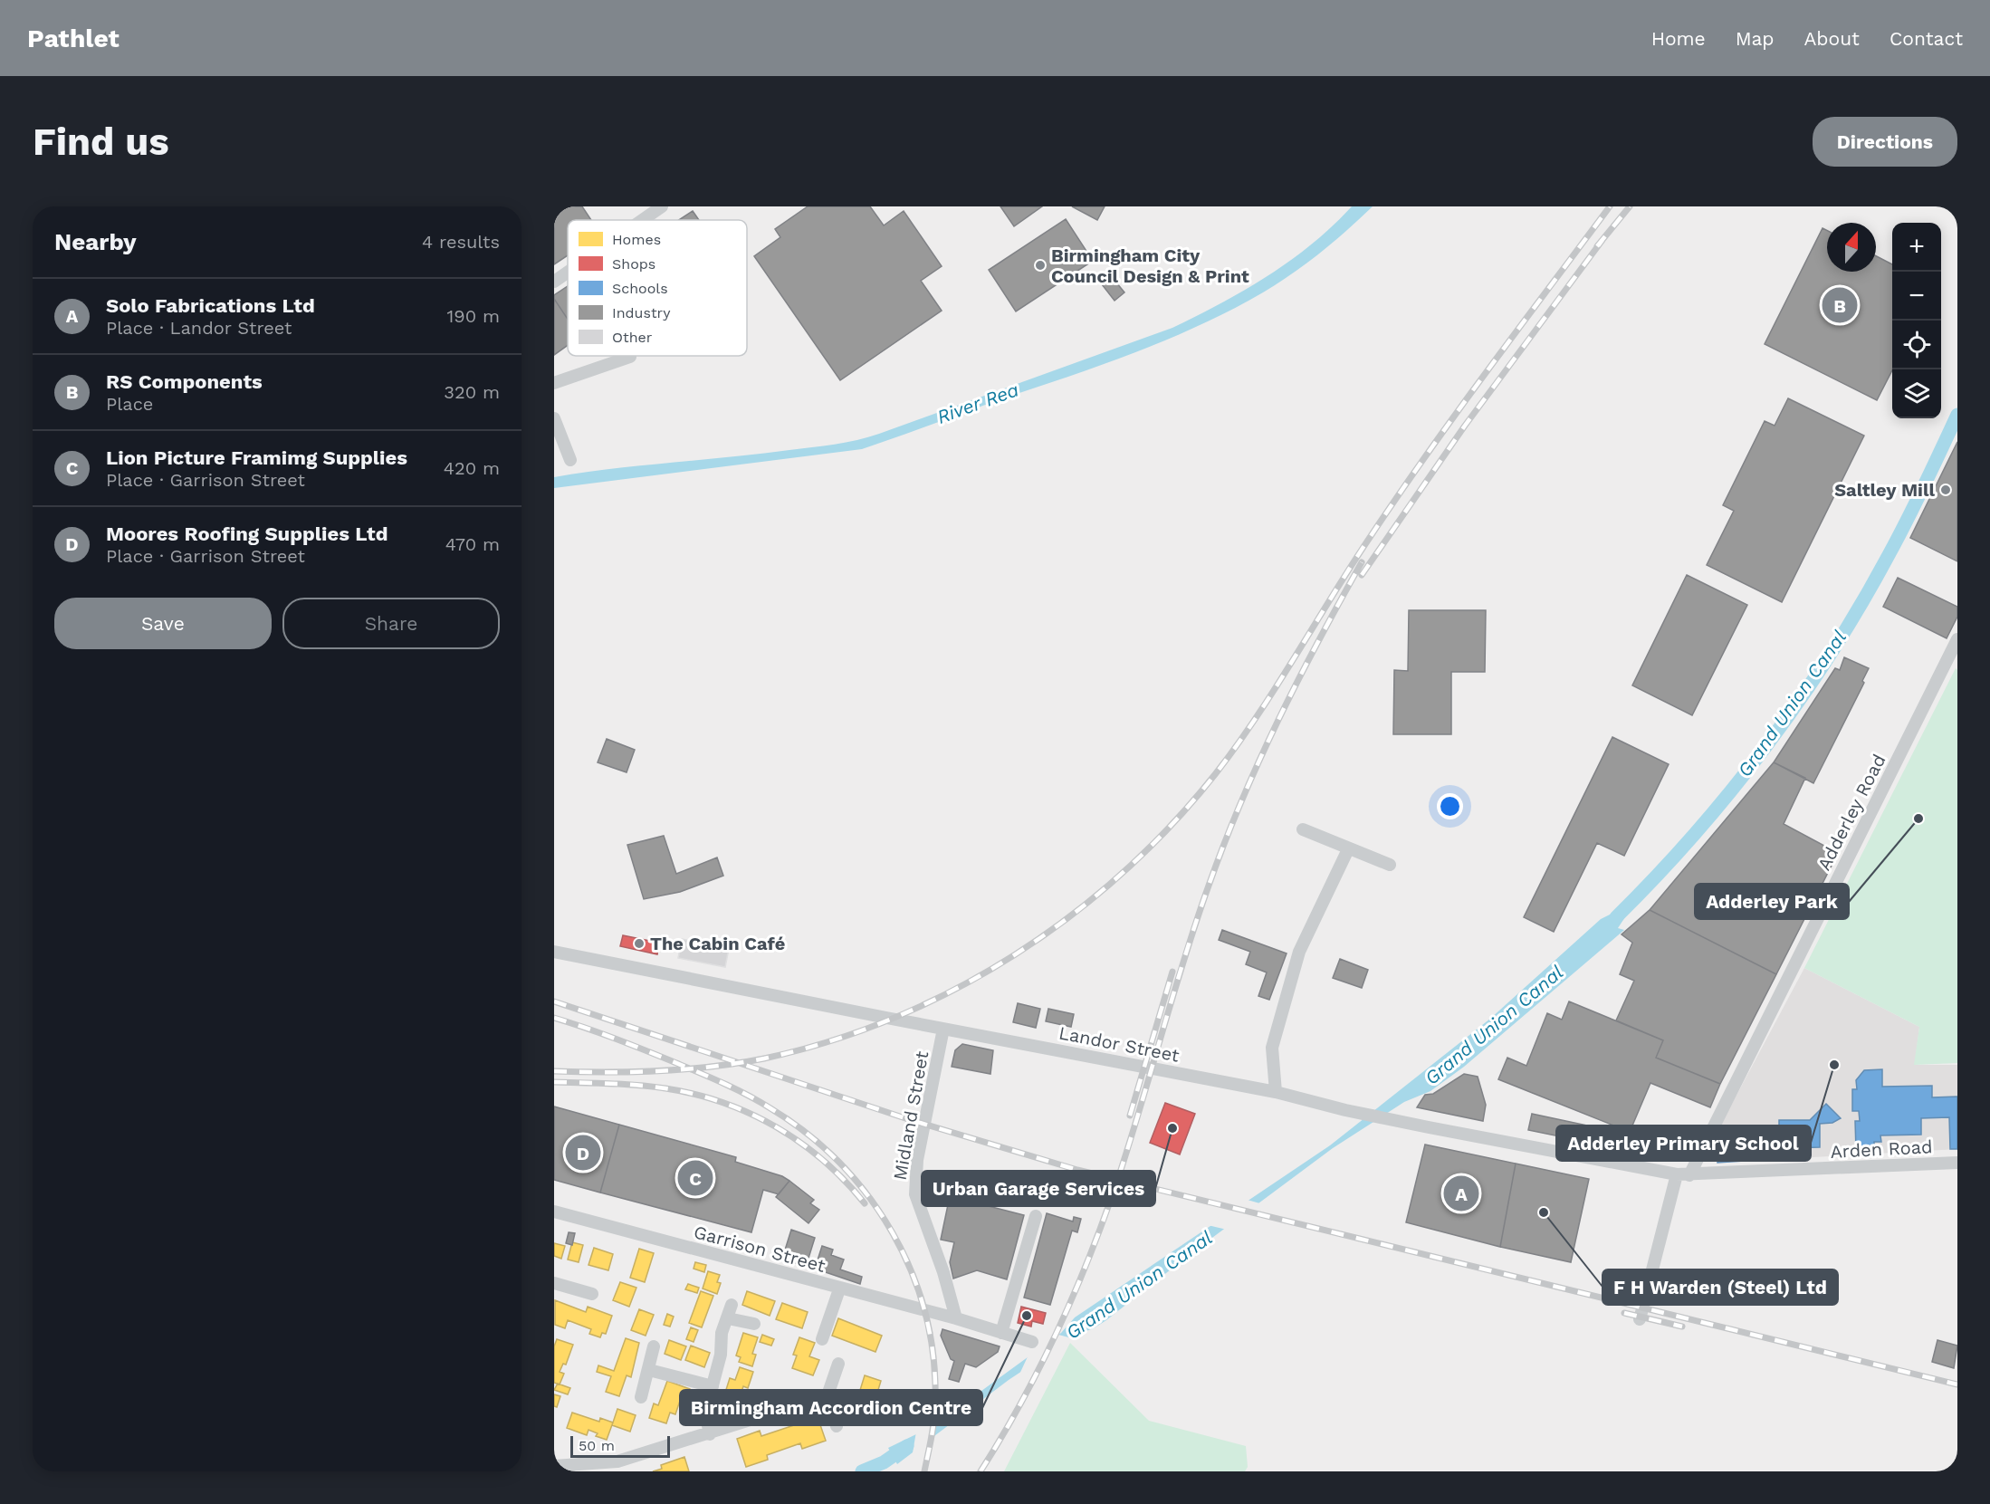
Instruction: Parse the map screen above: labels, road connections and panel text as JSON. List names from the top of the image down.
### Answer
{
  "streets": {
    "street": [
      "Adderley Road",
      "Landor Street",
      "Midland Street",
      "Arden Road",
      "Garrison Street"
    ]
  },
  "crossings": [
    ["Adderley Road", "Landor Street"],
    ["Adderley Road", "Arden Road"],
    ["Landor Street", "Midland Street"],
    ["Landor Street", "Arden Road"],
    ["Midland Street", "Garrison Street"]
  ],
  "water": ["River Rea", "Grand Union Canal"],
  "places": [
    "Birmingham City Council Design & Print",
    "Saltley Mill",
    "Adderley Park",
    "The Cabin Café",
    "Adderley Primary School",
    "Urban Garage Services",
    "F H Warden (Steel) Ltd",
    "Birmingham Accordion Centre"
  ],
  "legend": [
    "Homes",
    "Shops",
    "Schools",
    "Industry",
    "Other"
  ],
  "scale_bar": "50 m",
  "north": "top",
  "page": {
    "header": "Pathlet",
    "nav": [
      "Home",
      "Map",
      "About",
      "Contact"
    ],
    "buttons": [
      "Directions",
      ["Save", "Share"]
    ],
    "title": "Find us",
    "heading": ["Nearby", "4 results"],
    "map_buttons": ["+", "−"],
    "list": [
      {
        "mark": "A",
        "name": "Solo Fabrications Ltd",
        "note": "Place · Landor Street",
        "value": "190 m"
      },
      {
        "mark": "B",
        "name": "RS Components",
        "note": "Place",
        "value": "320 m"
      },
      {
        "mark": "C",
        "name": "Lion Picture Framimg Supplies",
        "note": "Place · Garrison Street",
        "value": "420 m"
      },
      {
        "mark": "D",
        "name": "Moores Roofing Supplies Ltd",
        "note": "Place · Garrison Street",
        "value": "470 m"
      }
    ],
    "pins": [
      "B",
      "D",
      "C",
      "A"
    ],
    "scale": "50 m"
  }
}
